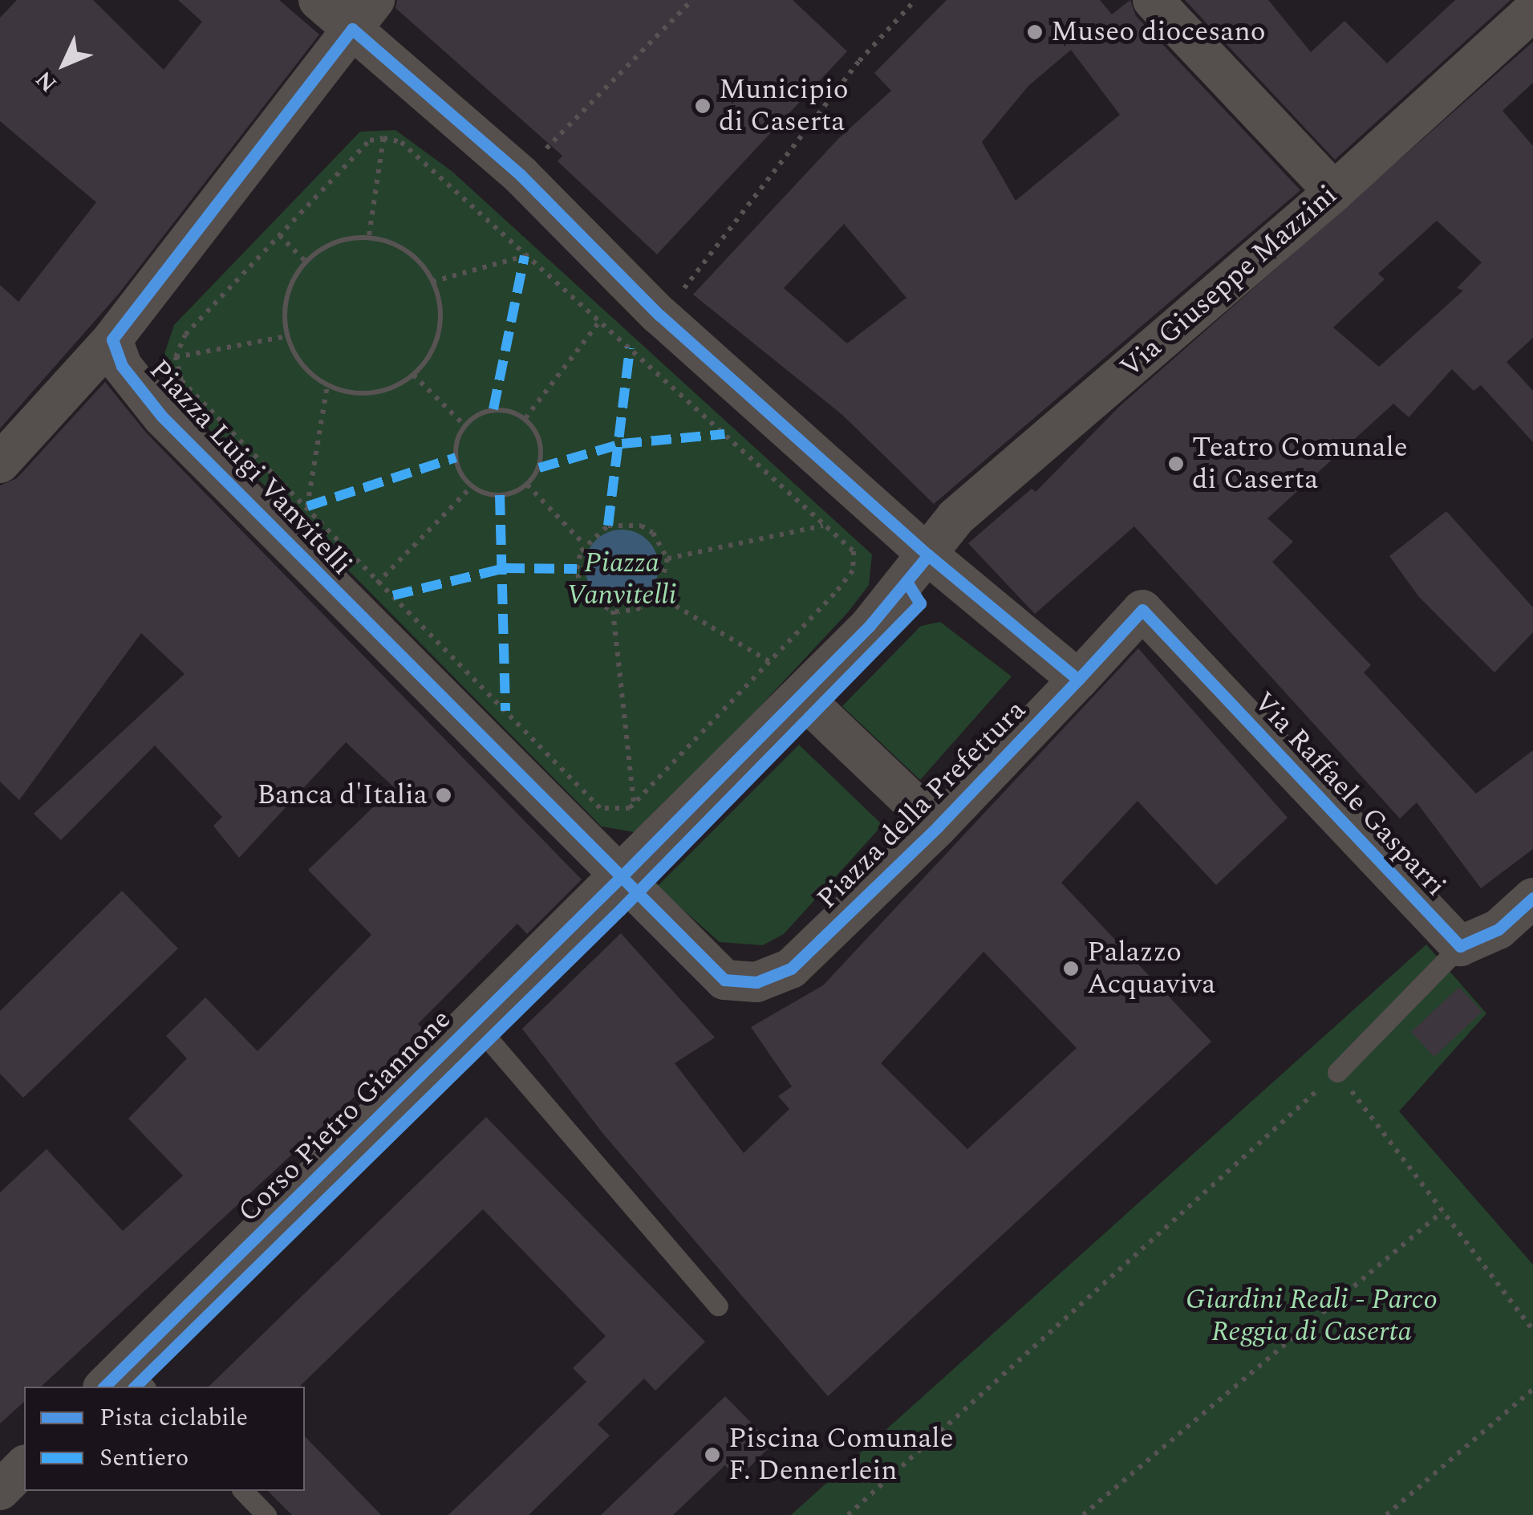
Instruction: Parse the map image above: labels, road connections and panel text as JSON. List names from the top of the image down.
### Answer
{
  "streets": {
    "street": [
      "Via Giuseppe Mazzini",
      "Piazza Luigi Vanvitelli",
      "Via Raffaele Gasparri",
      "Piazza della Prefettura",
      "Corso Pietro Giannone"
    ]
  },
  "crossings": [
    ["Piazza Luigi Vanvitelli", "Piazza della Prefettura"],
    ["Piazza Luigi Vanvitelli", "Corso Pietro Giannone"],
    ["Via Raffaele Gasparri", "Piazza della Prefettura"],
    ["Piazza della Prefettura", "Corso Pietro Giannone"]
  ],
  "parks": ["Piazza Vanvitelli", "Giardini Reali - Parco Reggia di Caserta"],
  "places": [
    "Museo diocesano",
    "Municipio di Caserta",
    "Teatro Comunale di Caserta",
    "Banca d'Italia",
    "Palazzo Acquaviva",
    "Piscina Comunale F. Dennerlein"
  ],
  "legend": ["Pista ciclabile", "Sentiero"],
  "north": "bottom left"
}
